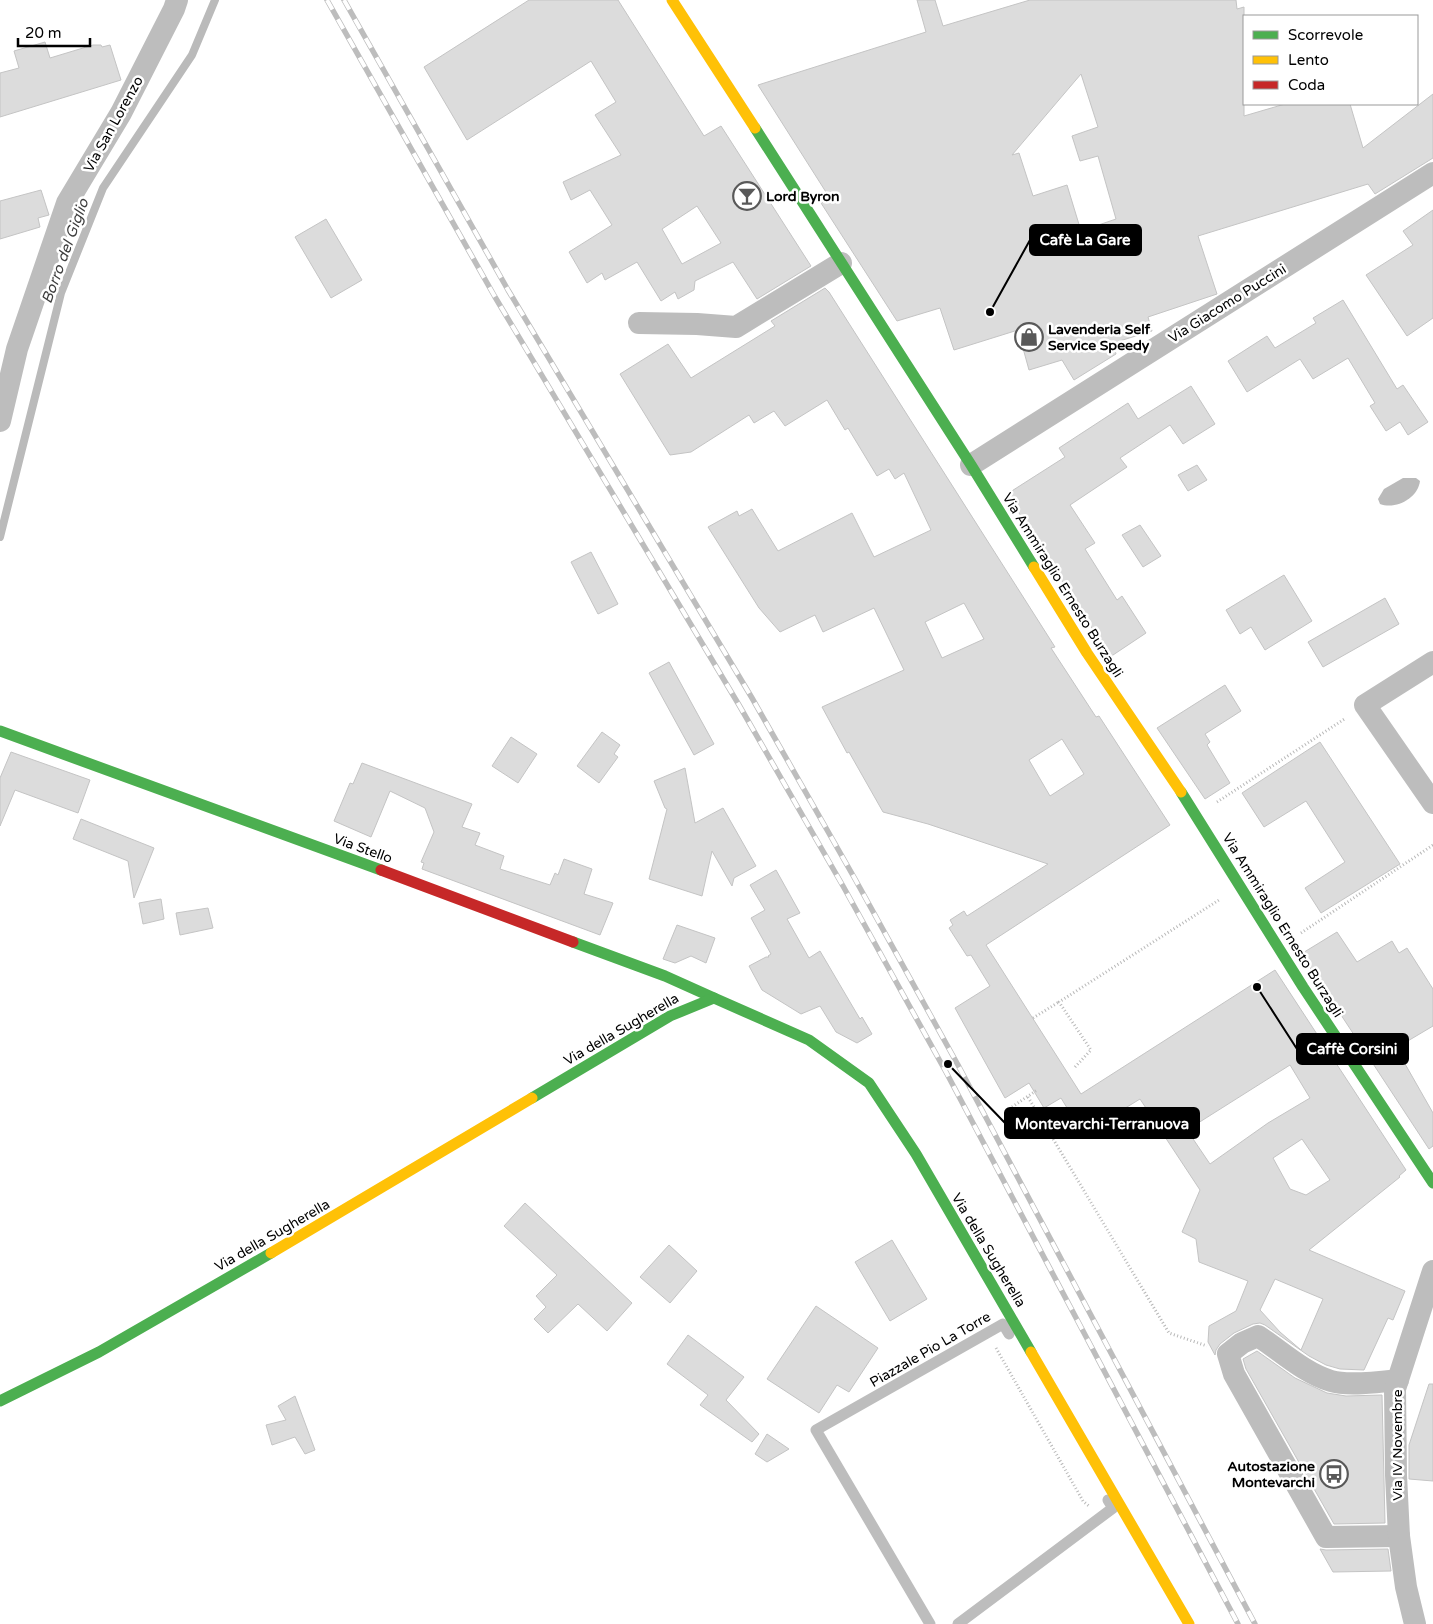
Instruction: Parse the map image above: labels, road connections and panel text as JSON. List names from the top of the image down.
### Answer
{
  "streets": {
    "street": [
      "Via San Lorenzo",
      "Via Giacomo Puccini",
      "Via Ammiraglio Ernesto Burzagli",
      "Via Stello",
      "Via della Sugherella",
      "Via IV Novembre"
    ],
    "lane": ["Piazzale Pio La Torre"]
  },
  "crossings": [
    ["Via Giacomo Puccini", "Via Ammiraglio Ernesto Burzagli"],
    ["Via Stello", "Via della Sugherella"]
  ],
  "water": ["Borro del Giglio"],
  "places": {
    "bar": ["Lord Byron"],
    "other": ["Cafè La Gare", "Caffè Corsini", "Montevarchi-Terranuova"],
    "shop": ["Lavenderia Self Service Speedy"],
    "bus stop": ["Autostazione Montevarchi"]
  },
  "legend": ["Scorrevole", "Lento", "Coda"],
  "scale_bar": "20 m"
}
